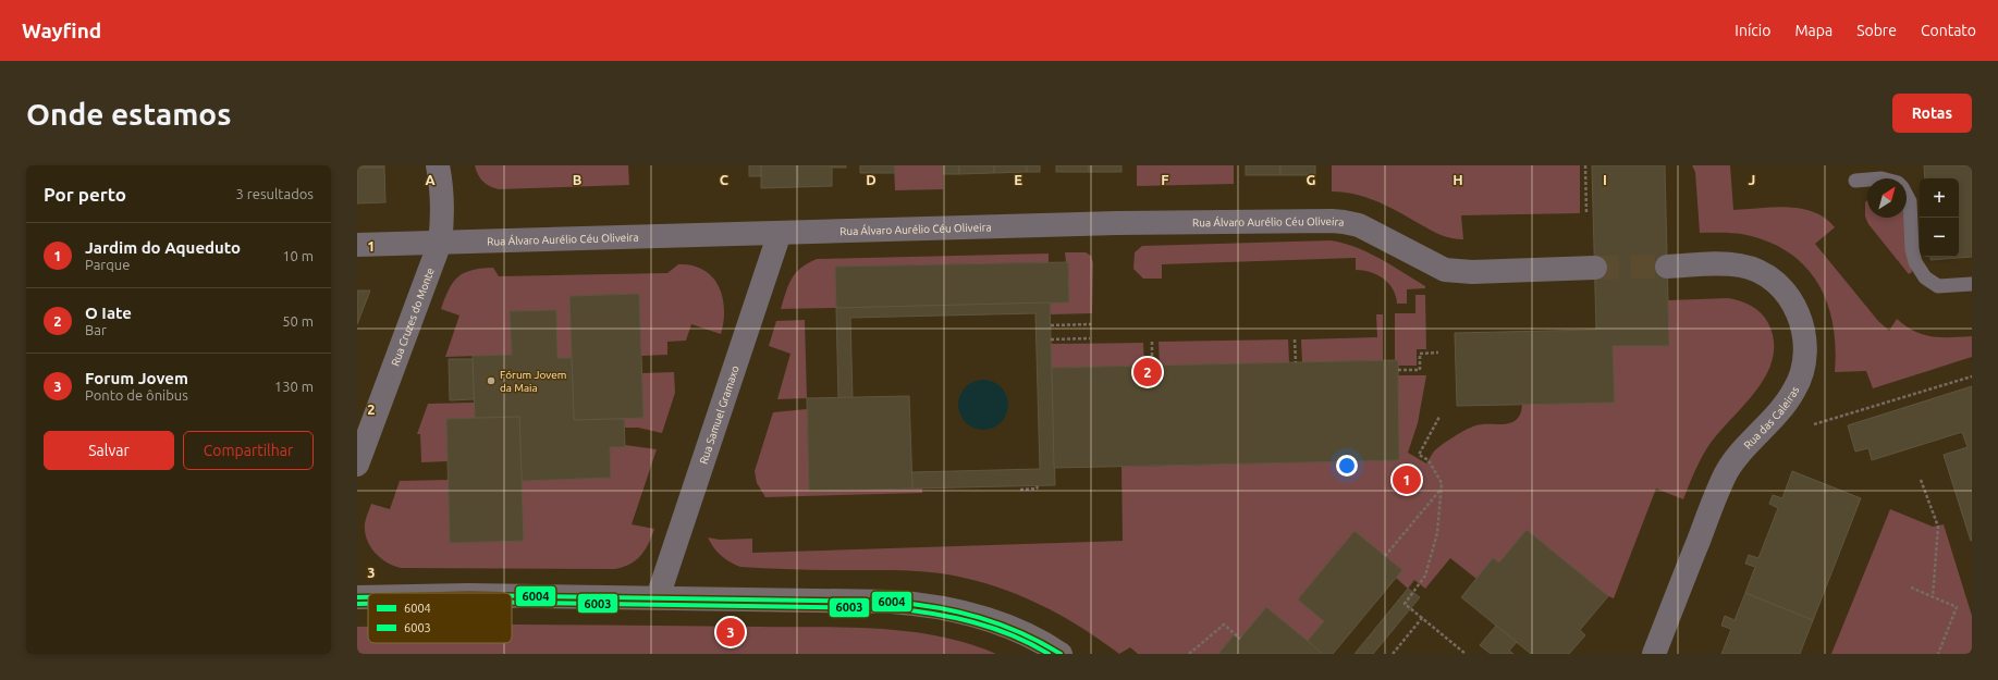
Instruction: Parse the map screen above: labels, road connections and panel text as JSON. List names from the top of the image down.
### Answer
{
  "streets": {
    "street": [
      "Rua Álvaro Aurélio Céu Oliveira",
      "Rua Cruzes do Monte",
      "Rua Samuel Gramaxo",
      "Rua das Caleiras"
    ]
  },
  "crossings": [
    ["Rua Álvaro Aurélio Céu Oliveira", "Rua Cruzes do Monte"],
    ["Rua Álvaro Aurélio Céu Oliveira", "Rua Samuel Gramaxo"]
  ],
  "places": ["Fórum Jovem da Maia"],
  "lines": ["transit line 6004", "transit line 6003"],
  "legend": ["6004", "6003"],
  "north": "top right",
  "page": {
    "header": "Wayfind",
    "nav": [
      "Início",
      "Mapa",
      "Sobre",
      "Contato"
    ],
    "buttons": [
      "Rotas",
      ["Salvar", "Compartilhar"]
    ],
    "title": "Onde estamos",
    "heading": ["Por perto", "3 resultados"],
    "map_buttons": ["+", "−"],
    "list": [
      {
        "mark": "1",
        "name": "Jardim do Aqueduto",
        "note": "Parque",
        "value": "10 m"
      },
      {
        "mark": "2",
        "name": "O Iate",
        "note": "Bar",
        "value": "50 m"
      },
      {
        "mark": "3",
        "name": "Forum Jovem",
        "note": "Ponto de ônibus",
        "value": "130 m"
      }
    ],
    "pins": ["2", "1", "3"]
  },
  "grid": {
    "columns": [
      "A",
      "B",
      "C",
      "D",
      "E",
      "F",
      "G",
      "H",
      "I",
      "J"
    ],
    "rows": ["1", "2", "3"]
  }
}
